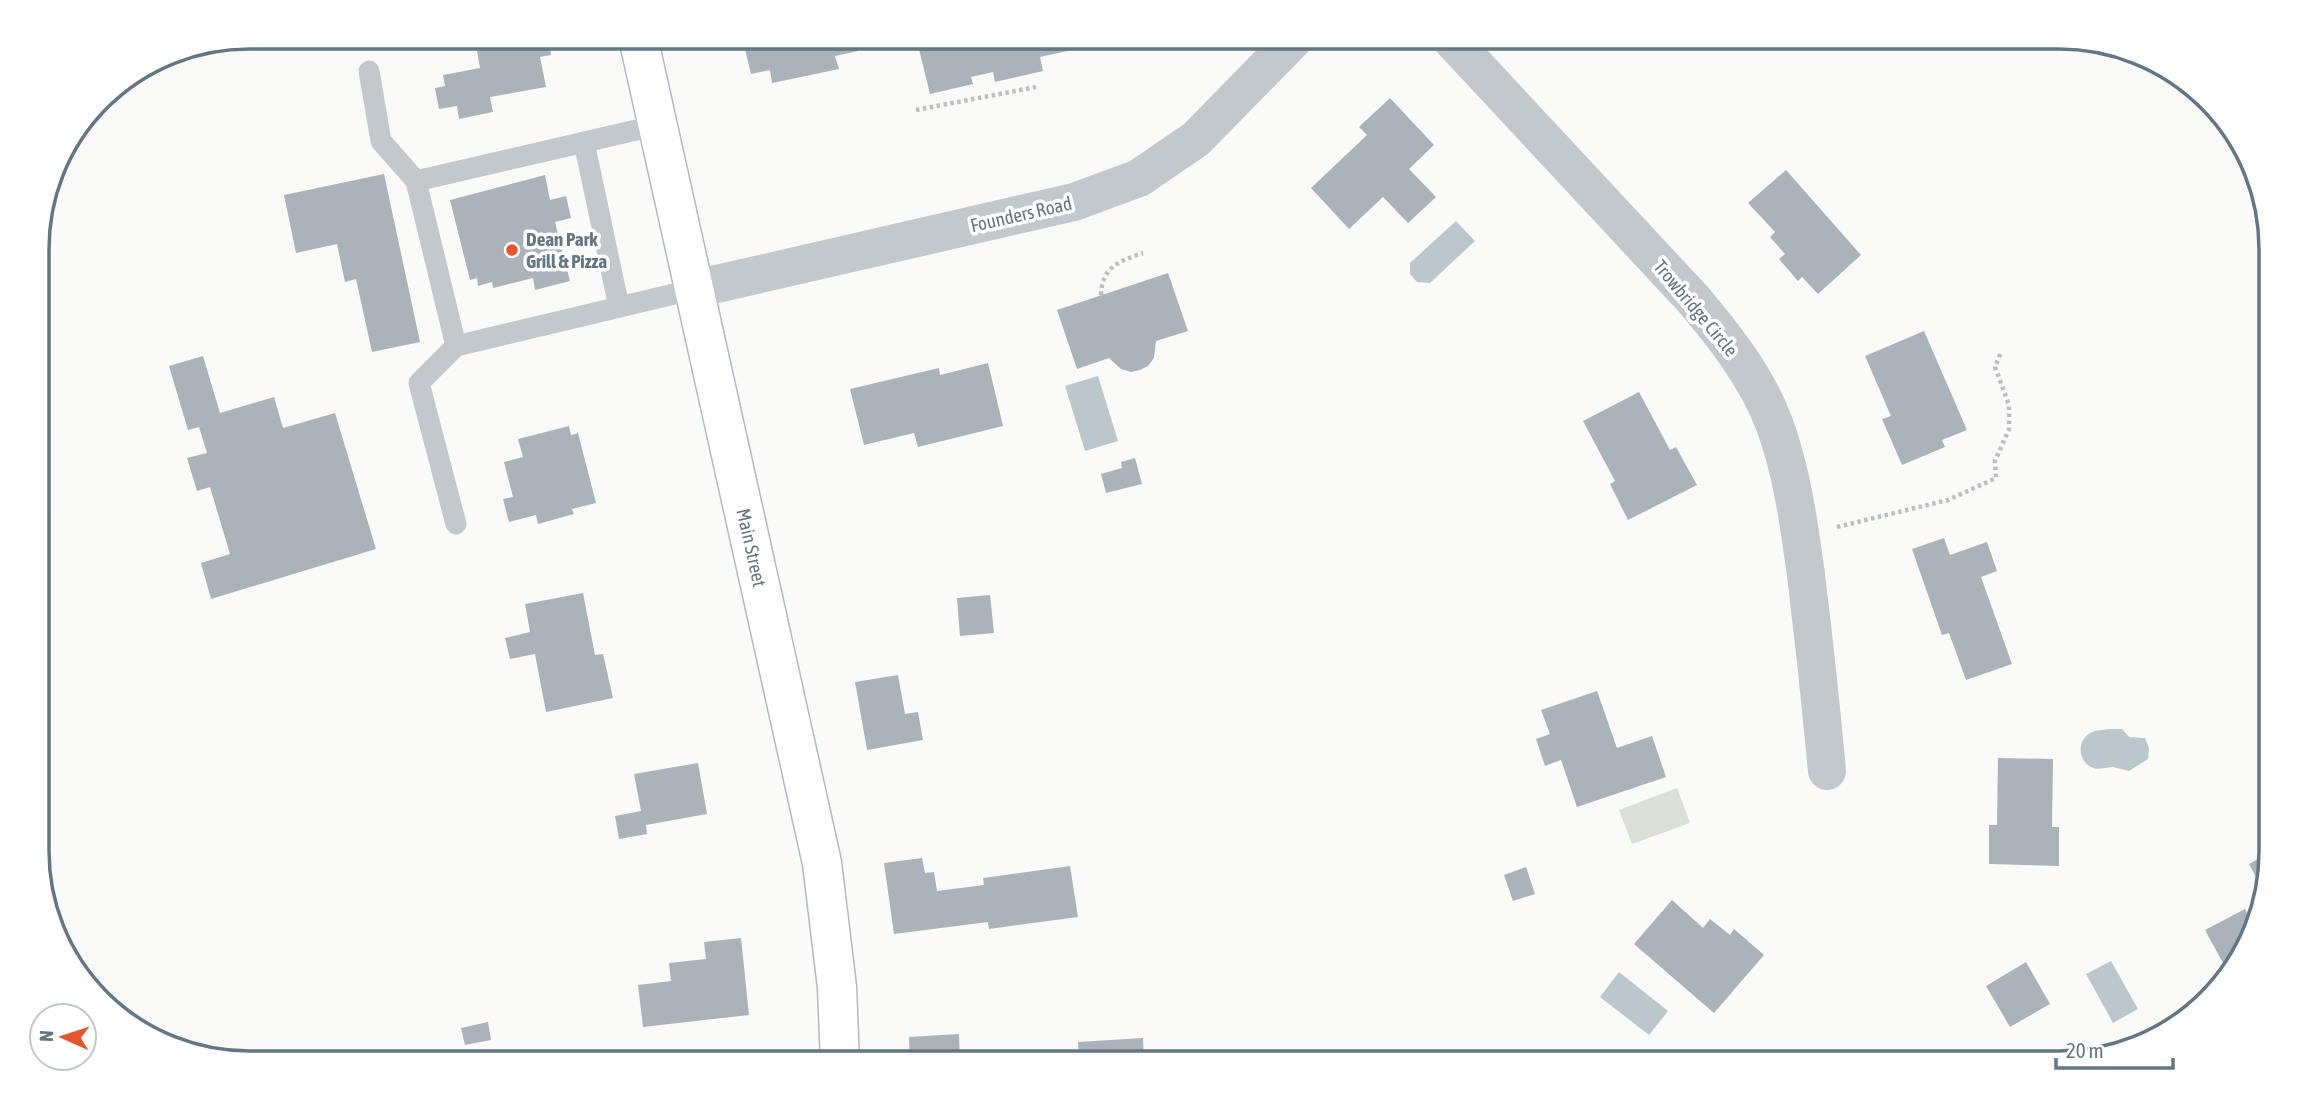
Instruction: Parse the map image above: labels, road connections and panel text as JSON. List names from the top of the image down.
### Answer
{
  "streets": {
    "main road": ["Main Street"],
    "street": ["Founders Road", "Trowbridge Circle"]
  },
  "crossings": [
    ["Founders Road", "Main Street"]
  ],
  "places": ["Dean Park Grill & Pizza"],
  "scale_bar": "20 m",
  "north": "left"
}
